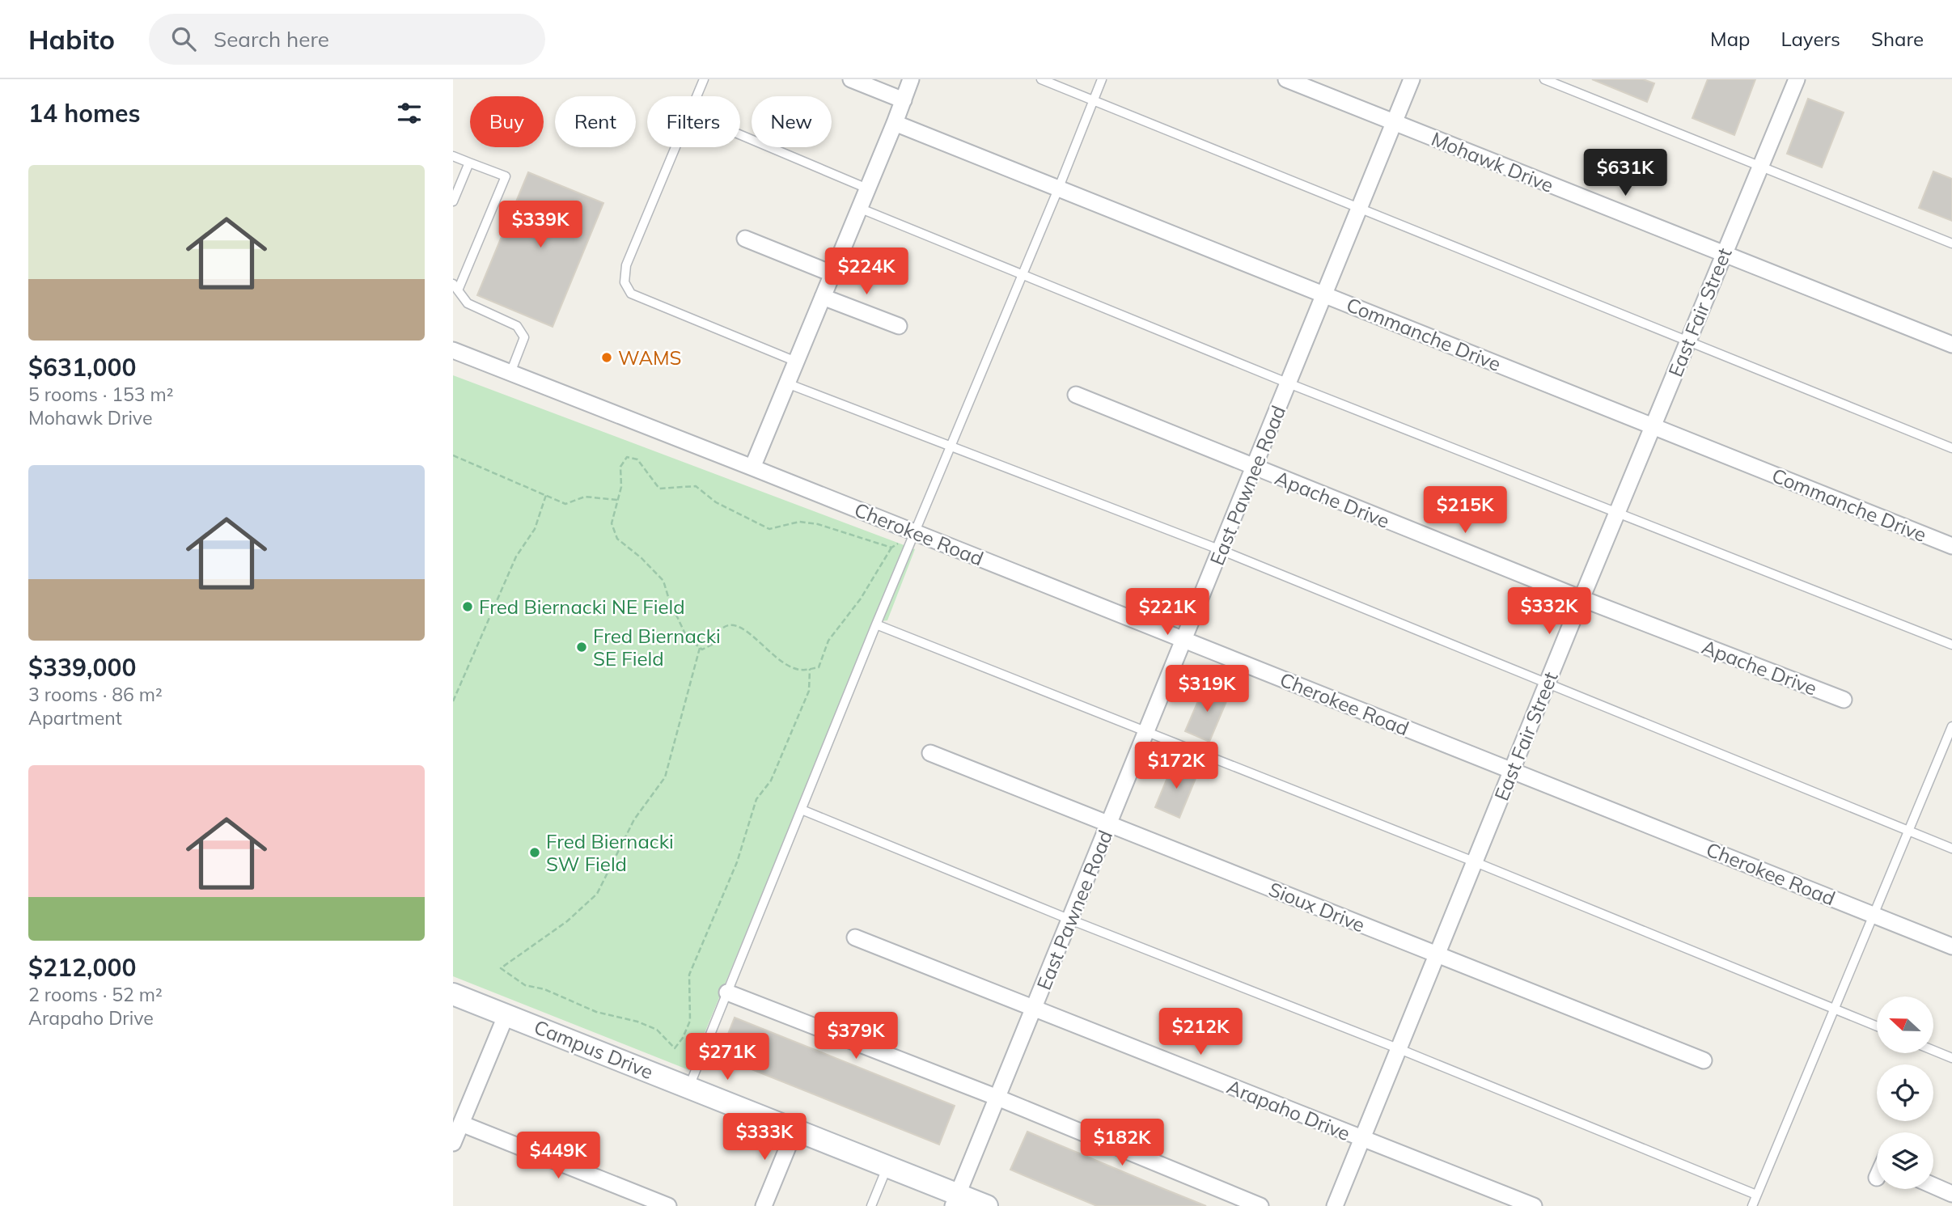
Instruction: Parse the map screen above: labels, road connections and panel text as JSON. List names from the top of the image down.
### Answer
{
  "streets": {
    "main road": ["Campus Drive"],
    "street": [
      "Mohawk Drive",
      "East Fair Street",
      "Commanche Drive",
      "East Pawnee Road",
      "Apache Drive",
      "Cherokee Road",
      "Sioux Drive",
      "Arapaho Drive"
    ]
  },
  "crossings": [
    ["Mohawk Drive", "East Fair Street"],
    ["Mohawk Drive", "East Pawnee Road"],
    ["East Fair Street", "Commanche Drive"],
    ["East Fair Street", "Apache Drive"],
    ["East Fair Street", "Cherokee Road"],
    ["East Fair Street", "Sioux Drive"],
    ["East Fair Street", "Arapaho Drive"],
    ["Commanche Drive", "East Pawnee Road"],
    ["East Pawnee Road", "Apache Drive"],
    ["East Pawnee Road", "Cherokee Road"],
    ["East Pawnee Road", "Sioux Drive"],
    ["East Pawnee Road", "Campus Drive"],
    ["East Pawnee Road", "Arapaho Drive"]
  ],
  "places": [
    "WAMS",
    "Fred Biernacki NE Field",
    "Fred Biernacki SE Field",
    "Fred Biernacki SW Field"
  ],
  "north": "left",
  "page": {
    "header": "Habito",
    "search": "Search here",
    "nav": ["Map", "Layers", "Share"],
    "heading": "14 homes",
    "chip": [
      "Buy",
      "Rent",
      "Filters",
      "New"
    ],
    "list": [
      {
        "name": "$631,000",
        "note": "5 rooms · 153 m² · Mohawk Drive"
      },
      {
        "name": "$339,000",
        "note": "3 rooms · 86 m² · Apartment"
      },
      {
        "name": "$212,000",
        "note": "2 rooms · 52 m² · Arapaho Drive"
      }
    ],
    "price": [
      "$631K",
      "$339K",
      "$224K",
      "$215K",
      "$332K",
      "$221K",
      "$319K",
      "$172K",
      "$212K",
      "$379K",
      "$271K",
      "$333K",
      "$182K",
      "$449K"
    ]
  }
}
